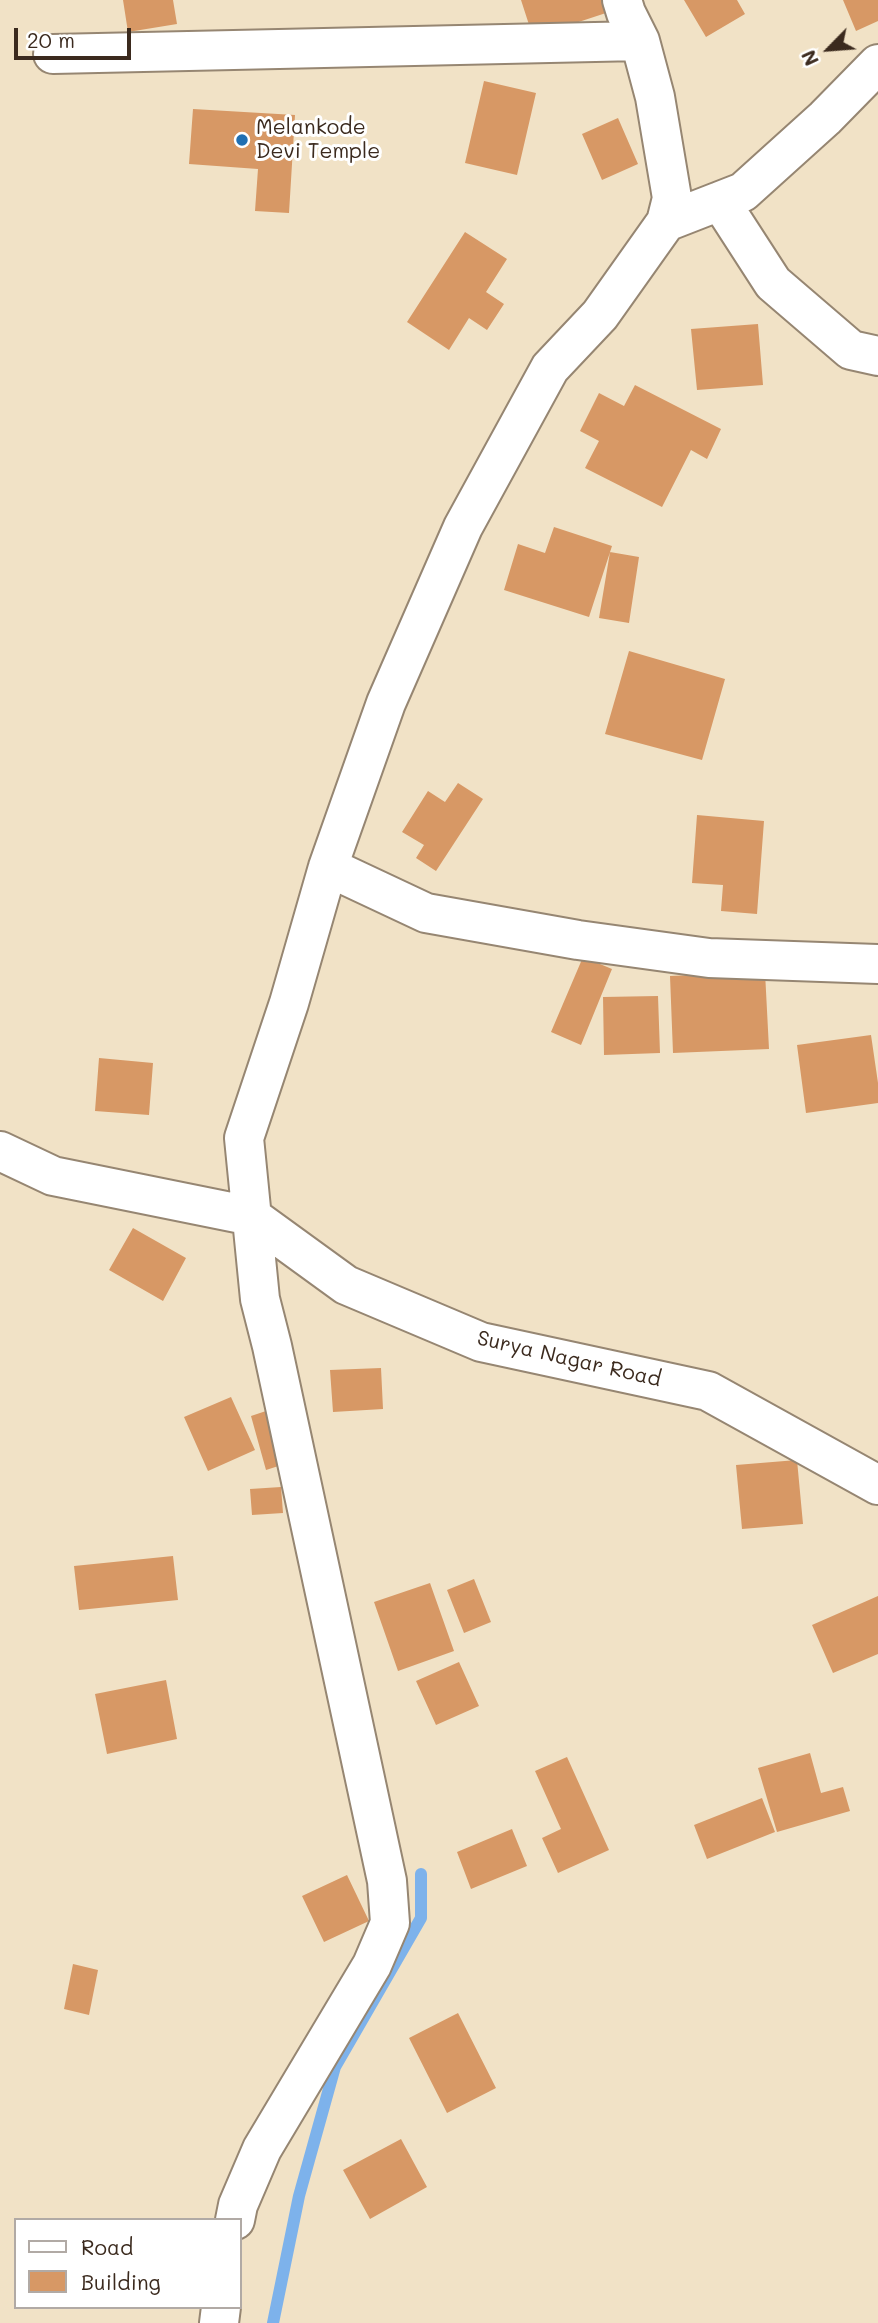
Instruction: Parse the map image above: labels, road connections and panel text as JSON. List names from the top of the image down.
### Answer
{
  "streets": {
    "street": ["Surya Nagar Road"]
  },
  "places": ["Melankode Devi Temple"],
  "legend": ["Road", "Building"],
  "scale_bar": "20 m",
  "north": "bottom left"
}
